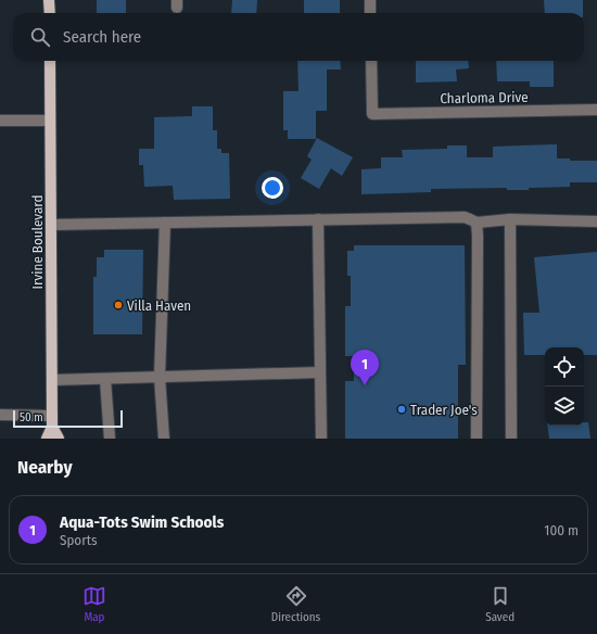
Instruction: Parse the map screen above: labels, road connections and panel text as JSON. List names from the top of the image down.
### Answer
{
  "streets": {
    "main road": ["Irvine Boulevard"],
    "street": ["Charloma Drive"]
  },
  "places": ["Villa Haven", "Trader Joe's"],
  "scale_bar": "50 m",
  "page": {
    "search": "Search here",
    "pins": "1",
    "scale": "50 m",
    "heading": "Nearby",
    "list": [
      {
        "mark": "1",
        "name": "Aqua-Tots Swim Schools",
        "note": "Sports",
        "value": "100 m"
      }
    ],
    "nav": ["Map", "Directions", "Saved"]
  }
}
